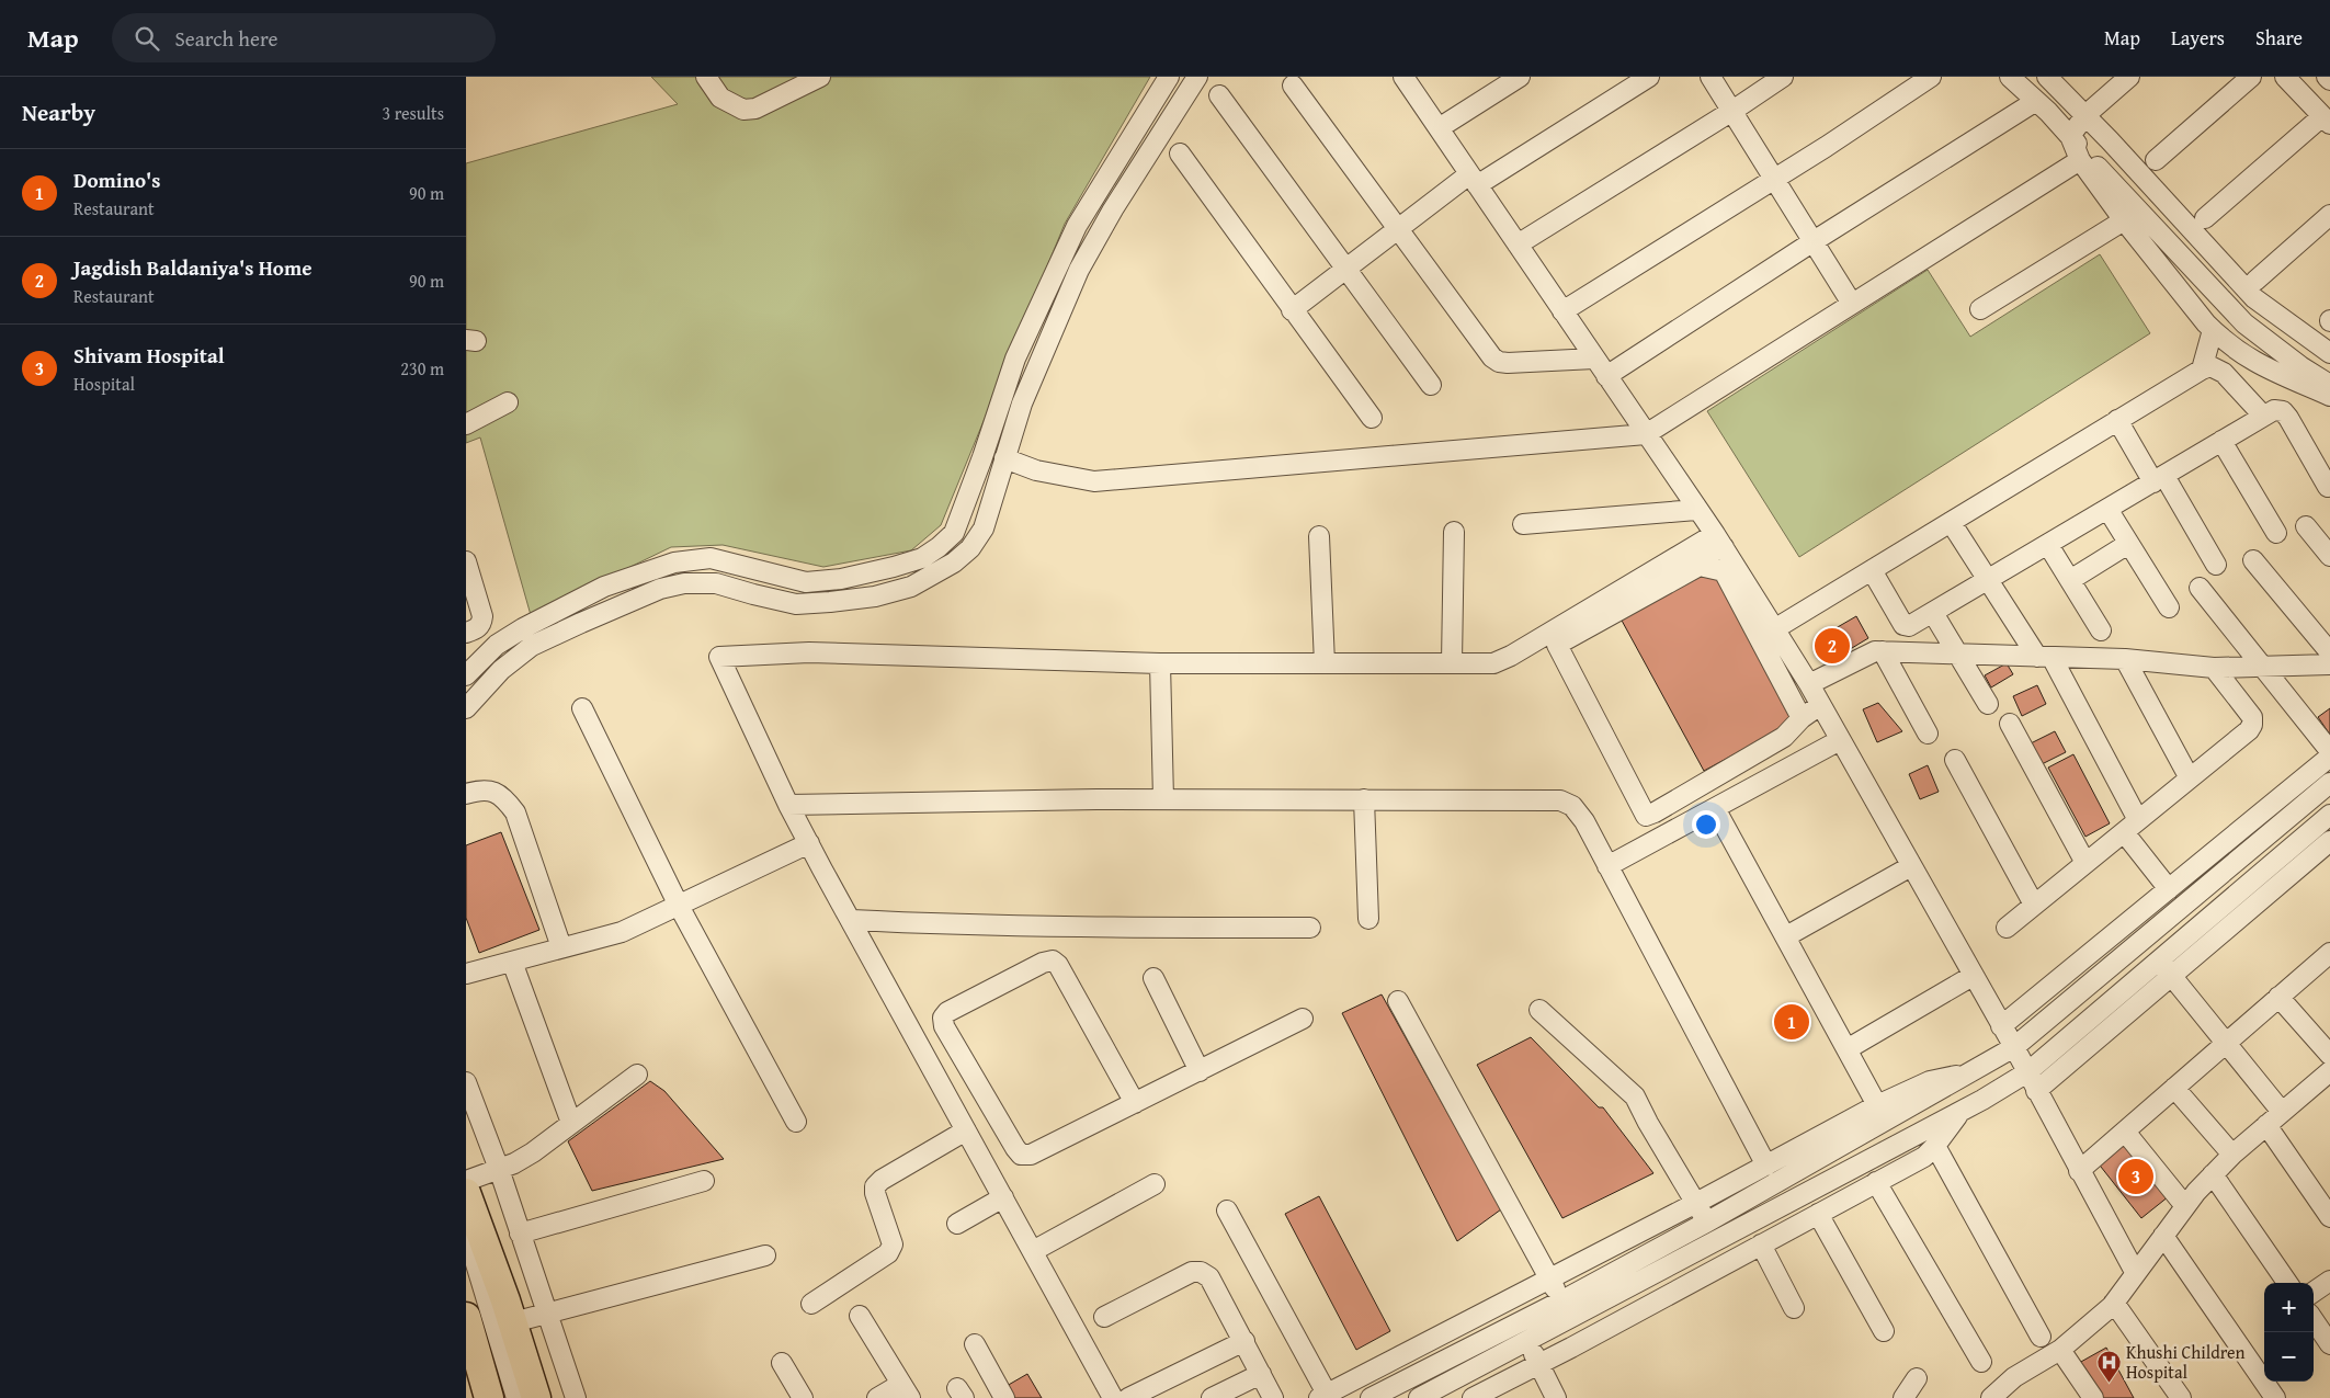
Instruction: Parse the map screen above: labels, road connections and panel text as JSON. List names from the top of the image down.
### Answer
{
  "places": {
    "hospital": ["Khushi Children Hospital"]
  },
  "page": {
    "header": "Map",
    "search": "Search here",
    "nav": ["Map", "Layers", "Share"],
    "heading": ["Nearby", "3 results"],
    "list": [
      {
        "mark": "1",
        "name": "Domino's",
        "note": "Restaurant",
        "value": "90 m"
      },
      {
        "mark": "2",
        "name": "Jagdish Baldaniya's Home",
        "note": "Restaurant",
        "value": "90 m"
      },
      {
        "mark": "3",
        "name": "Shivam Hospital",
        "note": "Hospital",
        "value": "230 m"
      }
    ],
    "pins": ["2", "1", "3"],
    "map_buttons": ["+", "−"]
  }
}
